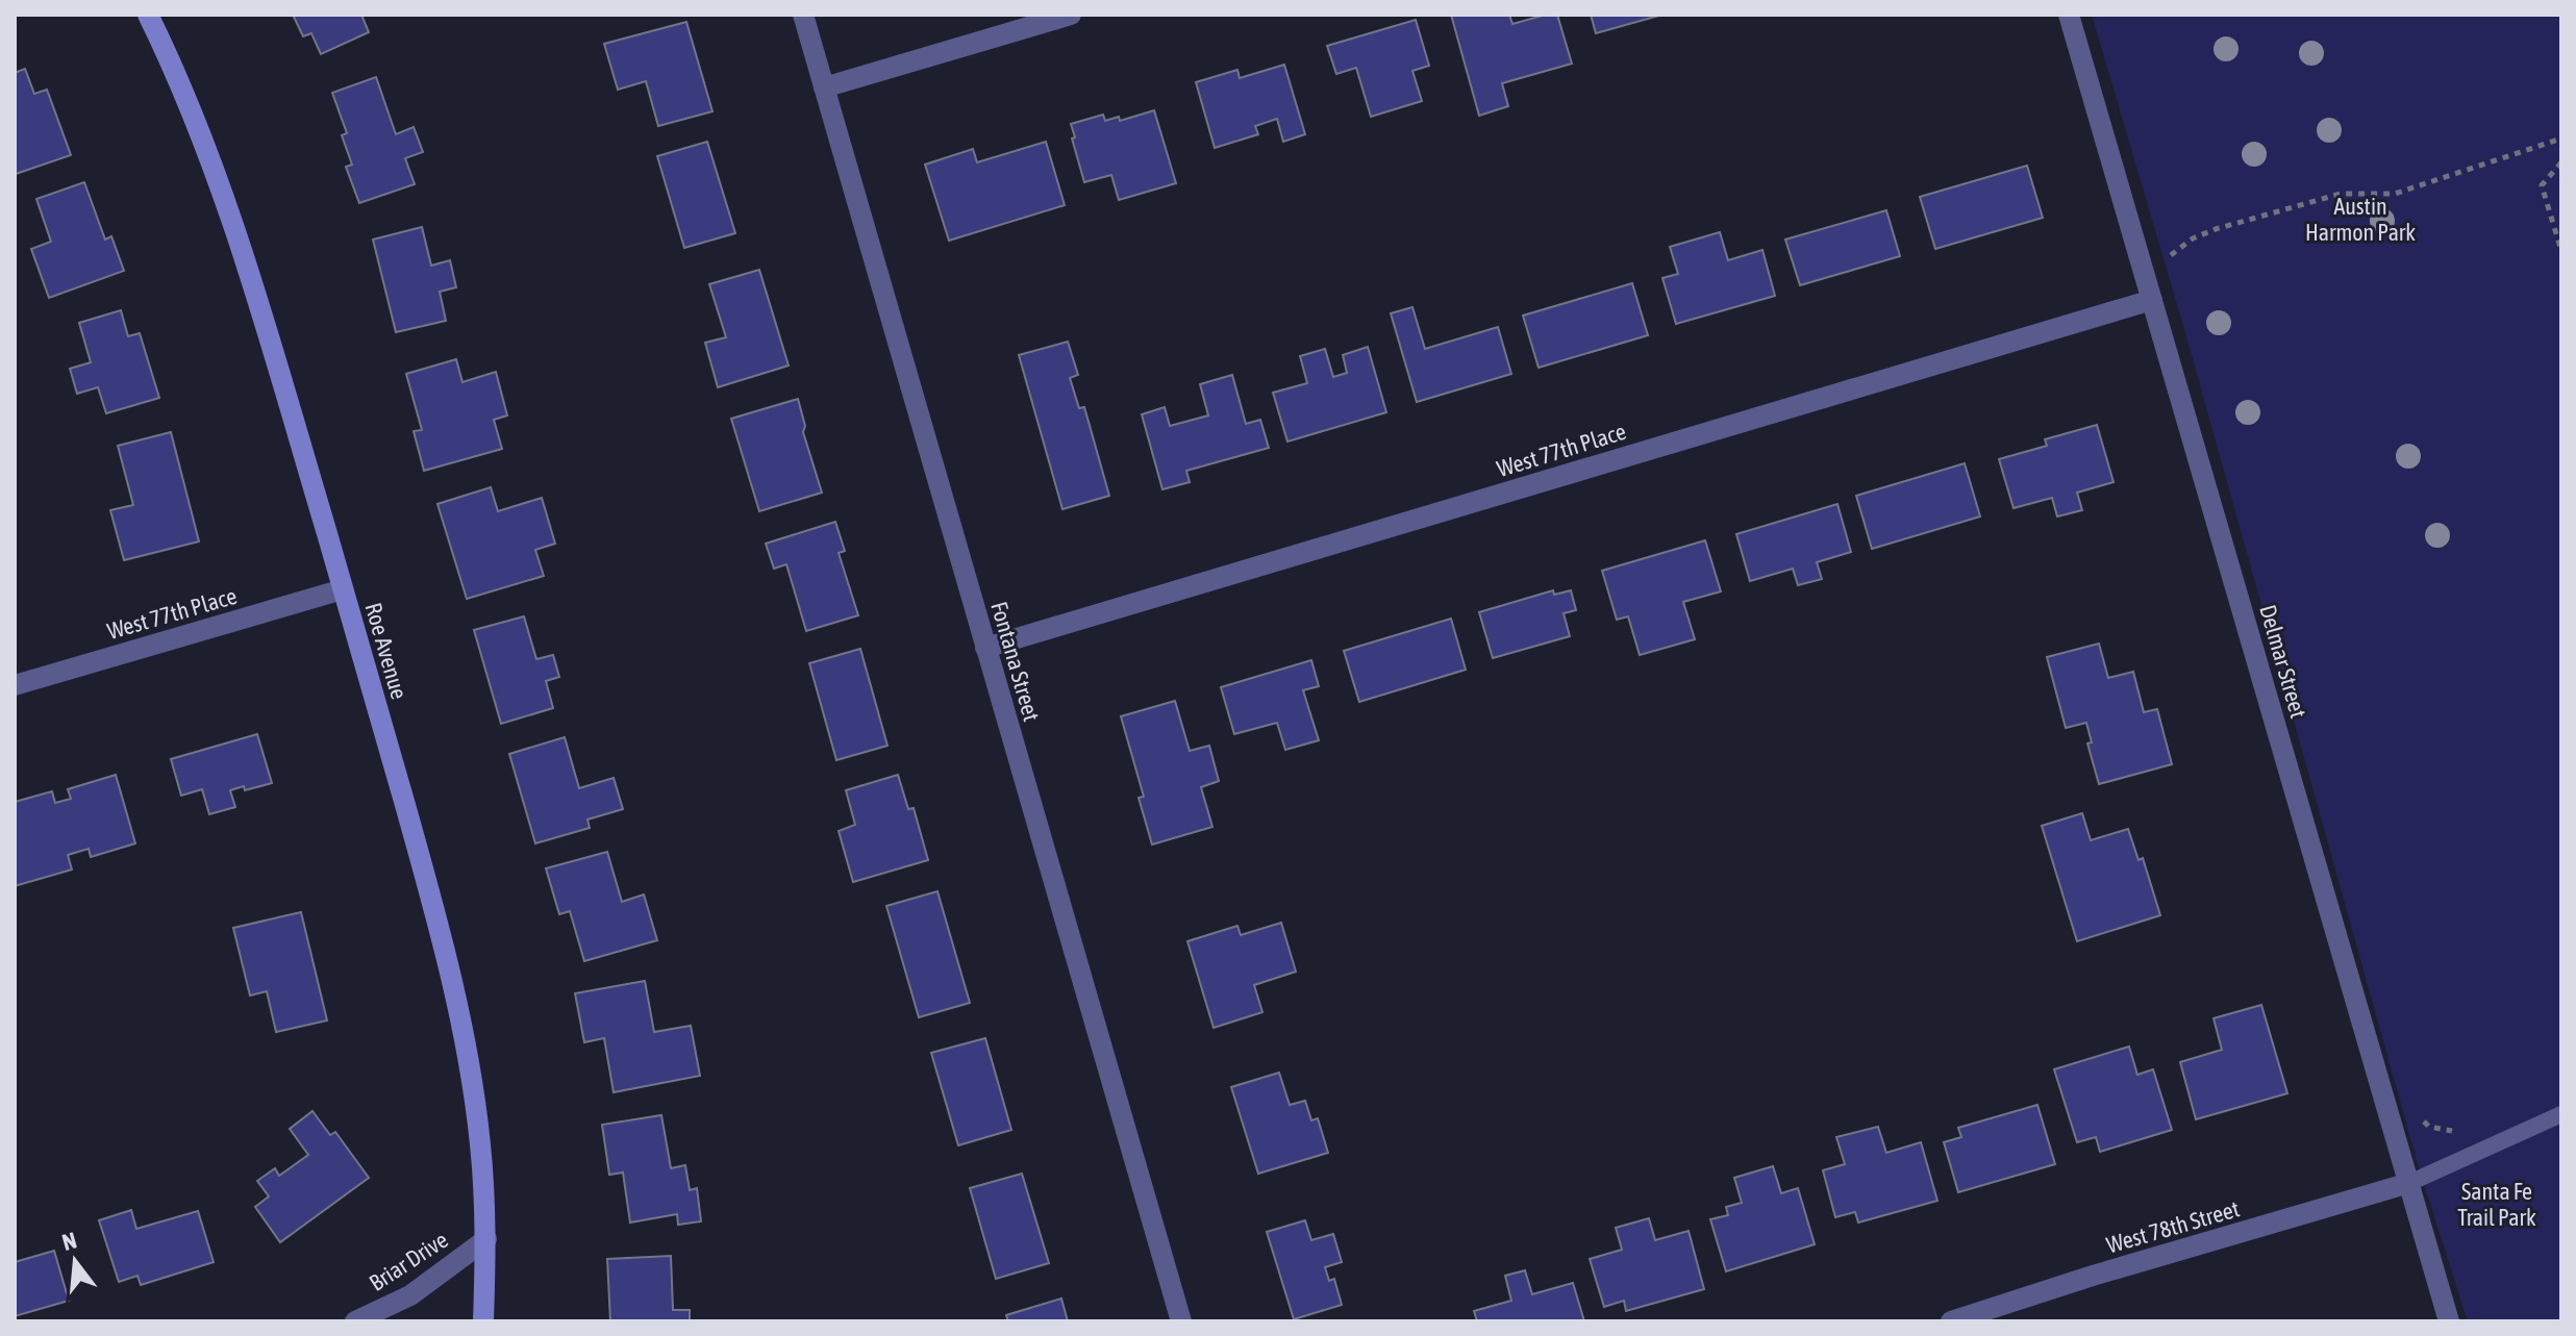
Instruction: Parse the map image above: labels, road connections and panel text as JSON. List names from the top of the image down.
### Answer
{
  "streets": {
    "main road": ["Roe Avenue"],
    "street": [
      "West 77th Place",
      "Fontana Street",
      "Delmar Street",
      "West 78th Street",
      "Briar Drive"
    ]
  },
  "crossings": [
    ["West 77th Place", "Roe Avenue"],
    ["West 77th Place", "Fontana Street"],
    ["West 77th Place", "Delmar Street"],
    ["Roe Avenue", "Briar Drive"],
    ["Delmar Street", "West 78th Street"]
  ],
  "parks": ["Austin Harmon Park", "Santa Fe Trail Park"],
  "north": "top"
}
